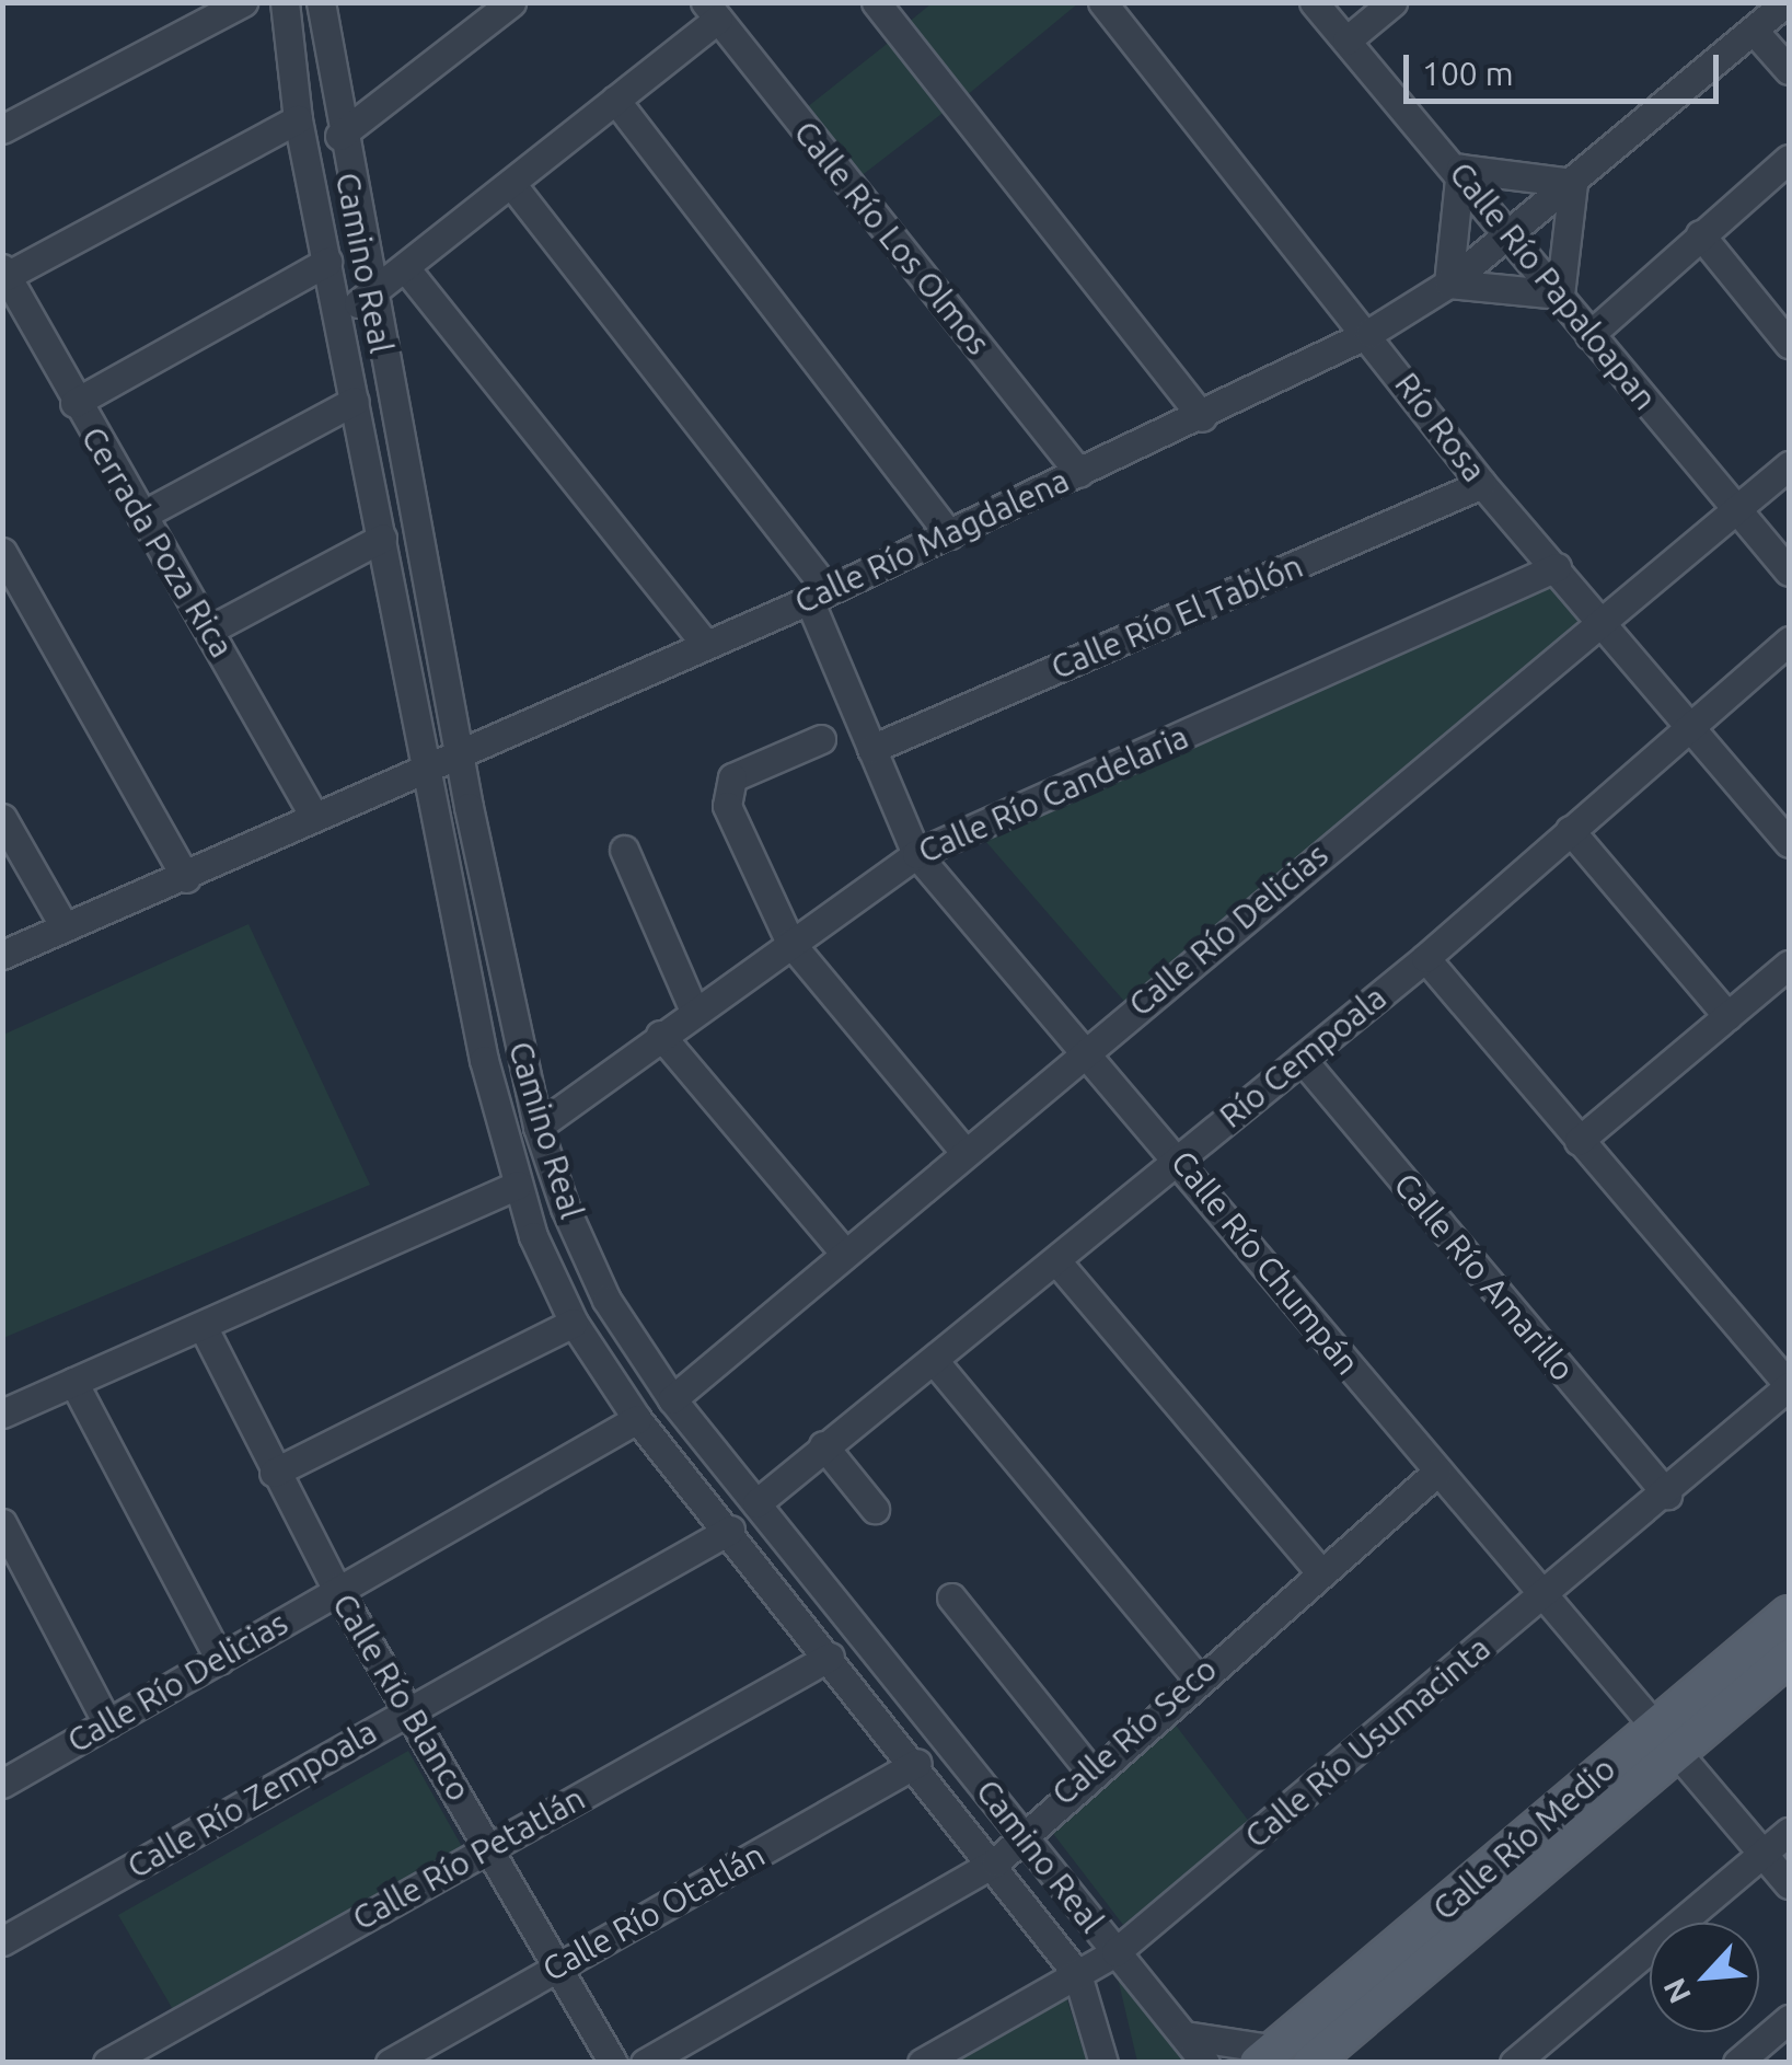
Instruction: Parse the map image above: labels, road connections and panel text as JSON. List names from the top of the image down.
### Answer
{
  "streets": {
    "main road": ["Calle Río Medio"],
    "street": [
      "Calle Río Los Olmos",
      "Camino Real",
      "Calle Río Papaloapan",
      "Río Rosa",
      "Calle Río Magdalena",
      "Cerrada Poza Rica",
      "Calle Río El Tablón",
      "Calle Río Candelaria",
      "Calle Río Delicias",
      "Río Cempoala",
      "Calle Río Chumpán",
      "Calle Río Amarillo",
      "Calle Río Blanco",
      "Calle Río Seco",
      "Calle Río Usumacinta",
      "Calle Río Zempoala",
      "Calle Río Petatlán",
      "Calle Río Otatlán"
    ]
  },
  "crossings": [
    ["Calle Río Los Olmos", "Calle Río Magdalena"],
    ["Camino Real", "Calle Río Magdalena"],
    ["Camino Real", "Calle Río Candelaria"],
    ["Camino Real", "Calle Río Delicias"],
    ["Camino Real", "Río Cempoala"],
    ["Camino Real", "Calle Río Seco"],
    ["Camino Real", "Calle Río Usumacinta"],
    ["Camino Real", "Calle Río Zempoala"],
    ["Camino Real", "Calle Río Petatlán"],
    ["Camino Real", "Calle Río Otatlán"],
    ["Calle Río Papaloapan", "Calle Río Magdalena"],
    ["Calle Río Papaloapan", "Calle Río Delicias"],
    ["Río Rosa", "Calle Río Magdalena"],
    ["Río Rosa", "Calle Río El Tablón"],
    ["Río Rosa", "Calle Río Candelaria"],
    ["Río Rosa", "Calle Río Delicias"],
    ["Río Rosa", "Río Cempoala"],
    ["Calle Río Magdalena", "Cerrada Poza Rica"],
    ["Calle Río Magdalena", "Calle Río Chumpán"],
    ["Calle Río El Tablón", "Calle Río Chumpán"],
    ["Calle Río Candelaria", "Calle Río Chumpán"],
    ["Calle Río Delicias", "Calle Río Chumpán"],
    ["Calle Río Delicias", "Calle Río Blanco"],
    ["Río Cempoala", "Calle Río Chumpán"],
    ["Río Cempoala", "Calle Río Amarillo"],
    ["Calle Río Chumpán", "Calle Río Seco"],
    ["Calle Río Chumpán", "Calle Río Usumacinta"],
    ["Calle Río Chumpán", "Calle Río Medio"],
    ["Calle Río Amarillo", "Calle Río Usumacinta"],
    ["Calle Río Blanco", "Calle Río Zempoala"],
    ["Calle Río Blanco", "Calle Río Petatlán"],
    ["Calle Río Blanco", "Calle Río Otatlán"]
  ],
  "scale_bar": "100 m",
  "north": "bottom left"
}
